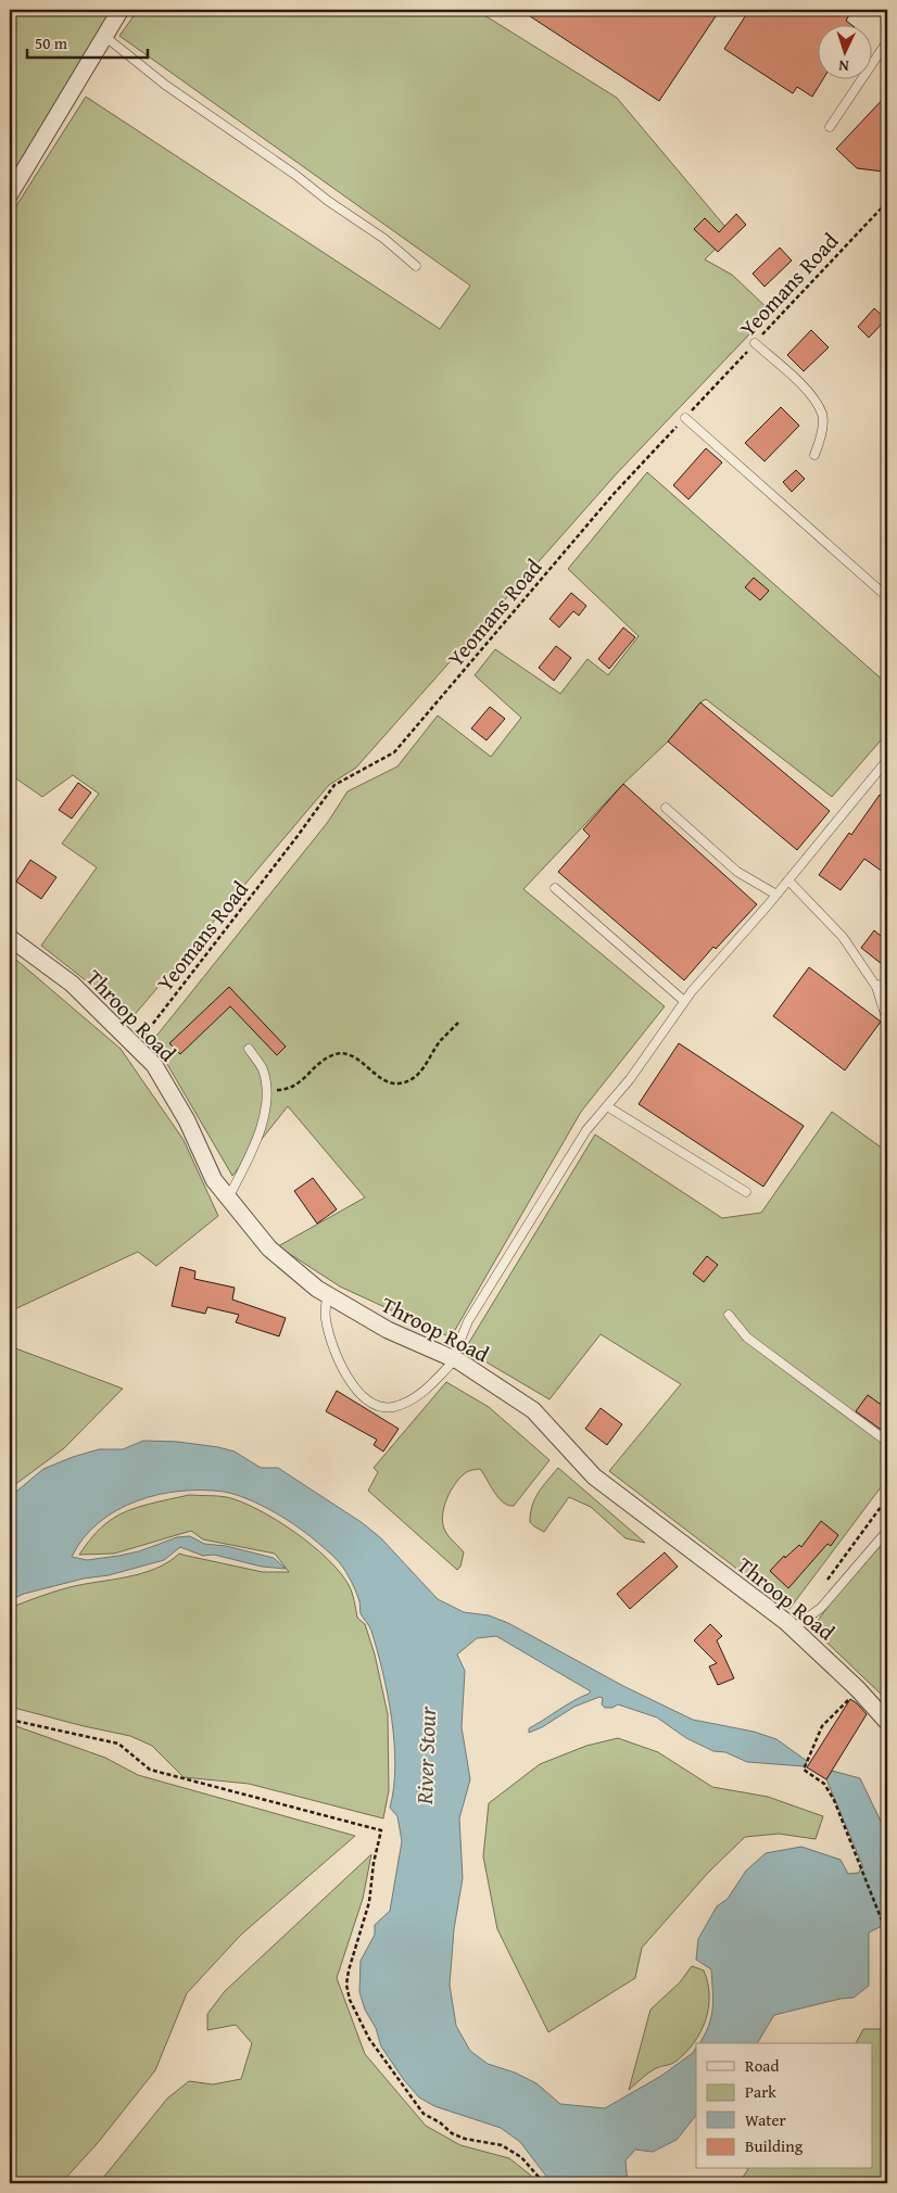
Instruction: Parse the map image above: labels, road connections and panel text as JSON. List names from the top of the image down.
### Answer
{
  "streets": {
    "street": ["Throop Road"],
    "path": ["Yeomans Road"]
  },
  "crossings": [
    ["Yeomans Road", "Throop Road"]
  ],
  "water": ["River Stour"],
  "legend": [
    "Road",
    "Park",
    "Water",
    "Building"
  ],
  "scale_bar": "50 m",
  "north": "bottom"
}
